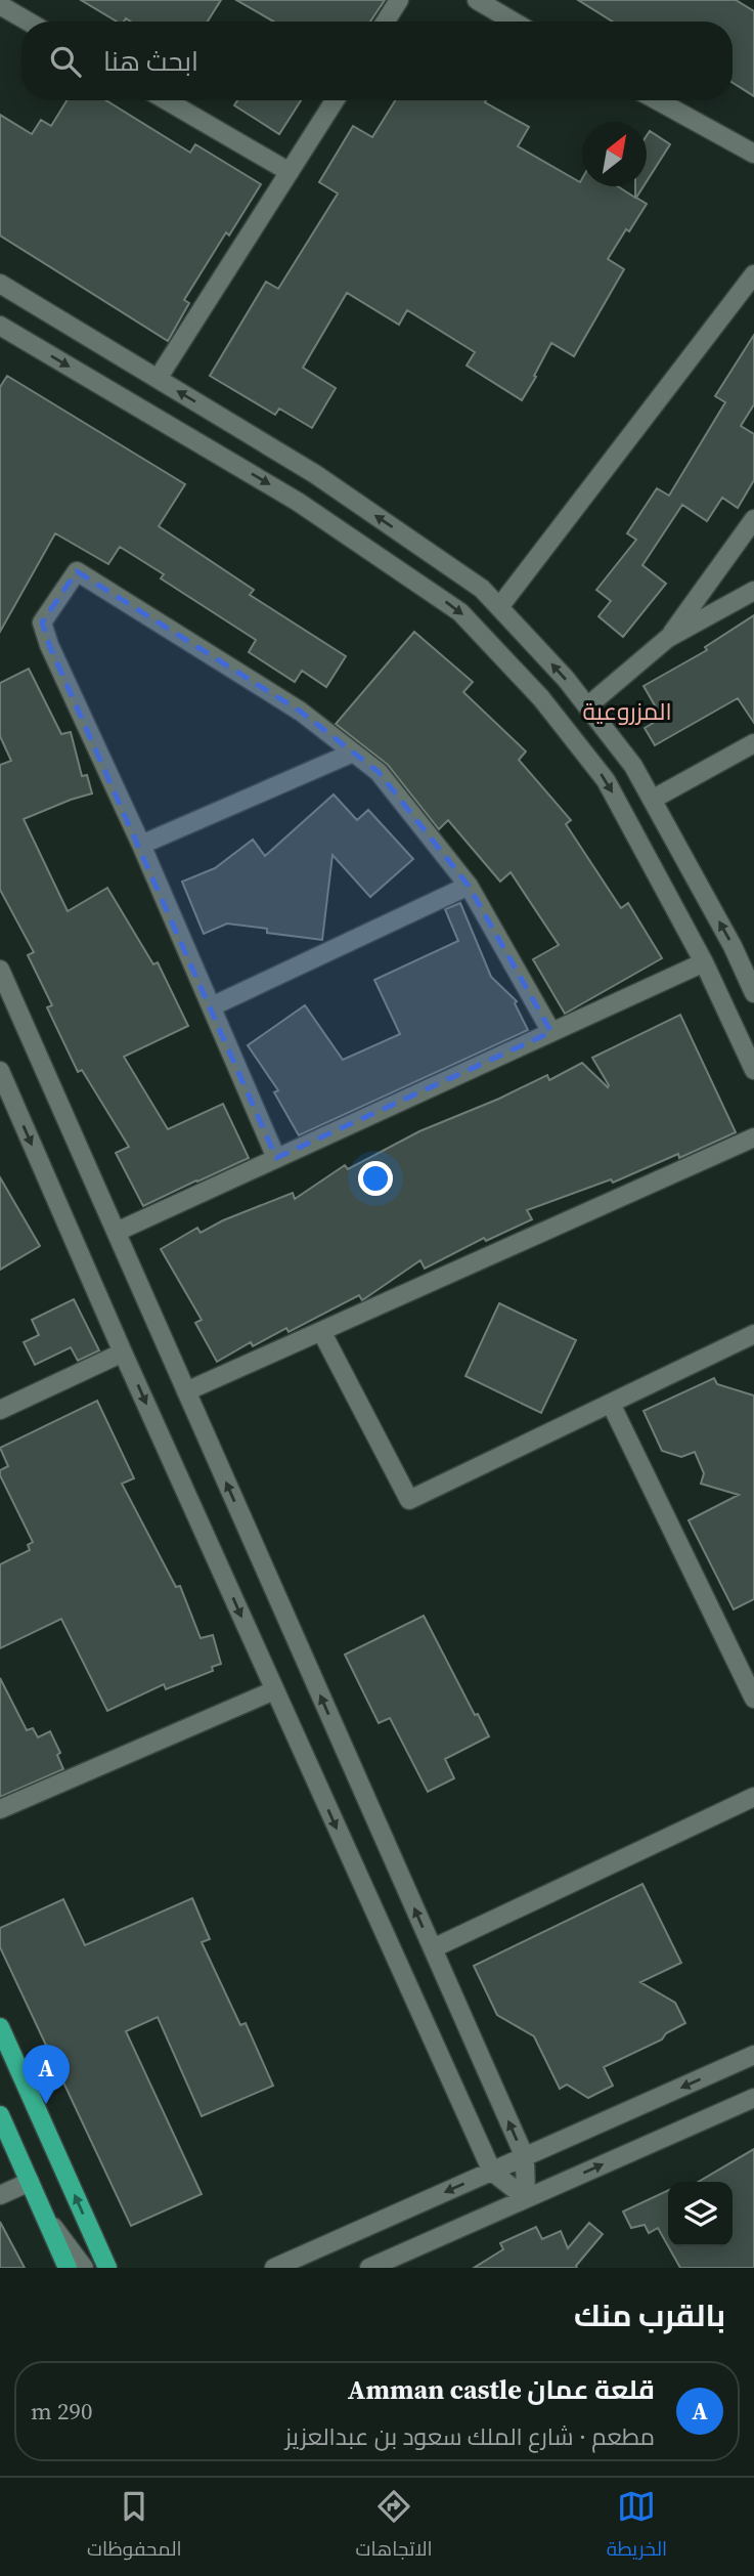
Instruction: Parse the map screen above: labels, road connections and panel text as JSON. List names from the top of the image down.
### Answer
{
  "districts": ["المزروعية"],
  "north": "top right",
  "page": {
    "search": "ابحث هنا",
    "pins": "A",
    "heading": "بالقرب منك",
    "list": [
      {
        "mark": "A",
        "name": "قلعة عمان Amman castle",
        "note": "مطعم · شارع الملك سعود بن عبدالعزيز",
        "value": "290 m"
      }
    ],
    "nav": ["الخريطة", "الاتجاهات", "المحفوظات"]
  }
}
